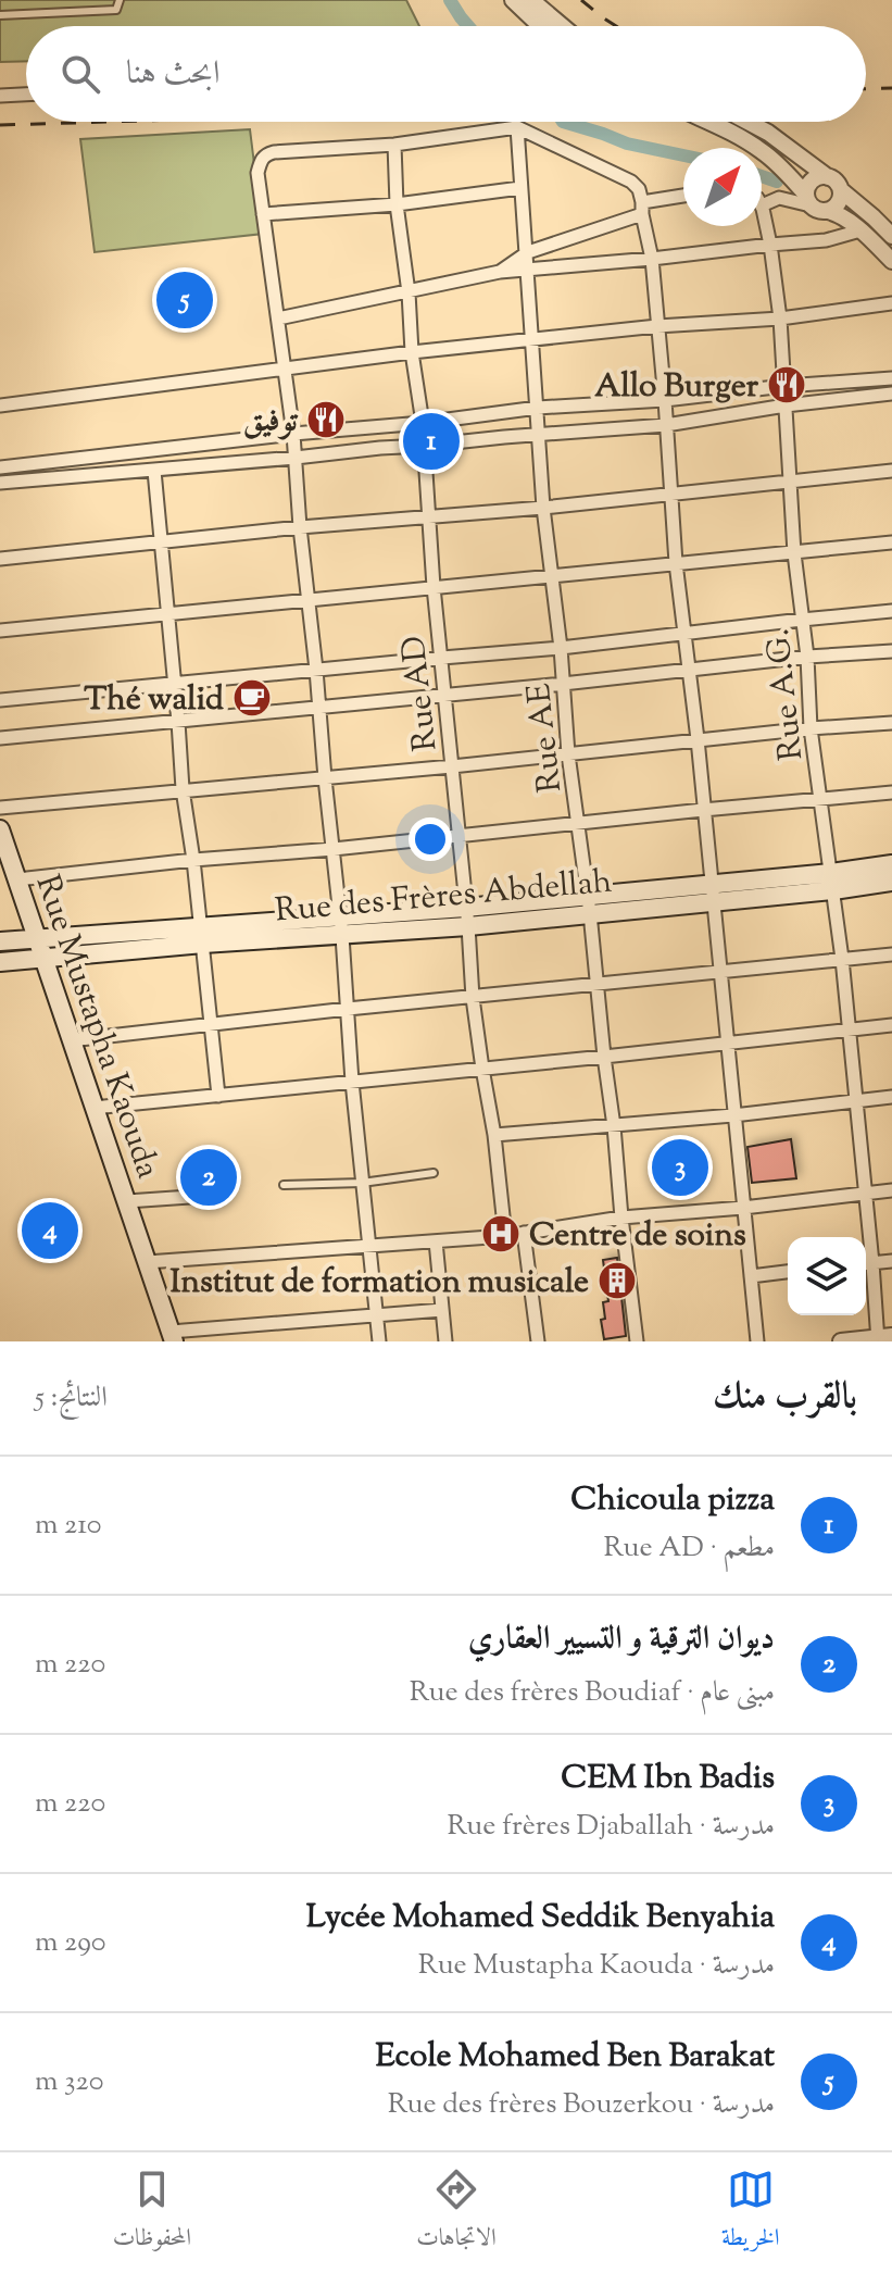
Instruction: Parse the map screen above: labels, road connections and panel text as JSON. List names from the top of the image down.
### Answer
{
  "streets": {
    "main road": ["Rue des Frères Abdellah", "Rue Mustapha Kaouda"],
    "street": ["Rue AD", "Rue A.G.", "Rue AE"]
  },
  "crossings": [
    ["Rue AD", "Rue des Frères Abdellah"],
    ["Rue A.G.", "Rue des Frères Abdellah"],
    ["Rue AE", "Rue des Frères Abdellah"],
    ["Rue des Frères Abdellah", "Rue Mustapha Kaouda"]
  ],
  "places": {
    "restaurant": ["Allo Burger", "توفيق"],
    "cafe": ["Thé walid"],
    "hospital": ["Centre de soins"],
    "building": ["Institut de formation musicale"]
  },
  "north": "top right",
  "page": {
    "search": "ابحث هنا",
    "pins": [
      "5",
      "1",
      "3",
      "2",
      "4"
    ],
    "heading": ["بالقرب منك", "النتائج: 5"],
    "list": [
      {
        "mark": "1",
        "name": "Chicoula pizza",
        "note": "مطعم · Rue AD",
        "value": "210 m"
      },
      {
        "mark": "2",
        "name": "ديوان الترقية و التسيير العقاري",
        "note": "مبنى عام · Rue des frères Boudiaf",
        "value": "220 m"
      },
      {
        "mark": "3",
        "name": "CEM Ibn Badis",
        "note": "مدرسة · Rue frères Djaballah",
        "value": "220 m"
      },
      {
        "mark": "4",
        "name": "Lycée Mohamed Seddik Benyahia",
        "note": "مدرسة · Rue Mustapha Kaouda",
        "value": "290 m"
      },
      {
        "mark": "5",
        "name": "Ecole Mohamed Ben Barakat",
        "note": "مدرسة · Rue des frères Bouzerkou",
        "value": "320 m"
      }
    ],
    "nav": ["الخريطة", "الاتجاهات", "المحفوظات"]
  }
}
